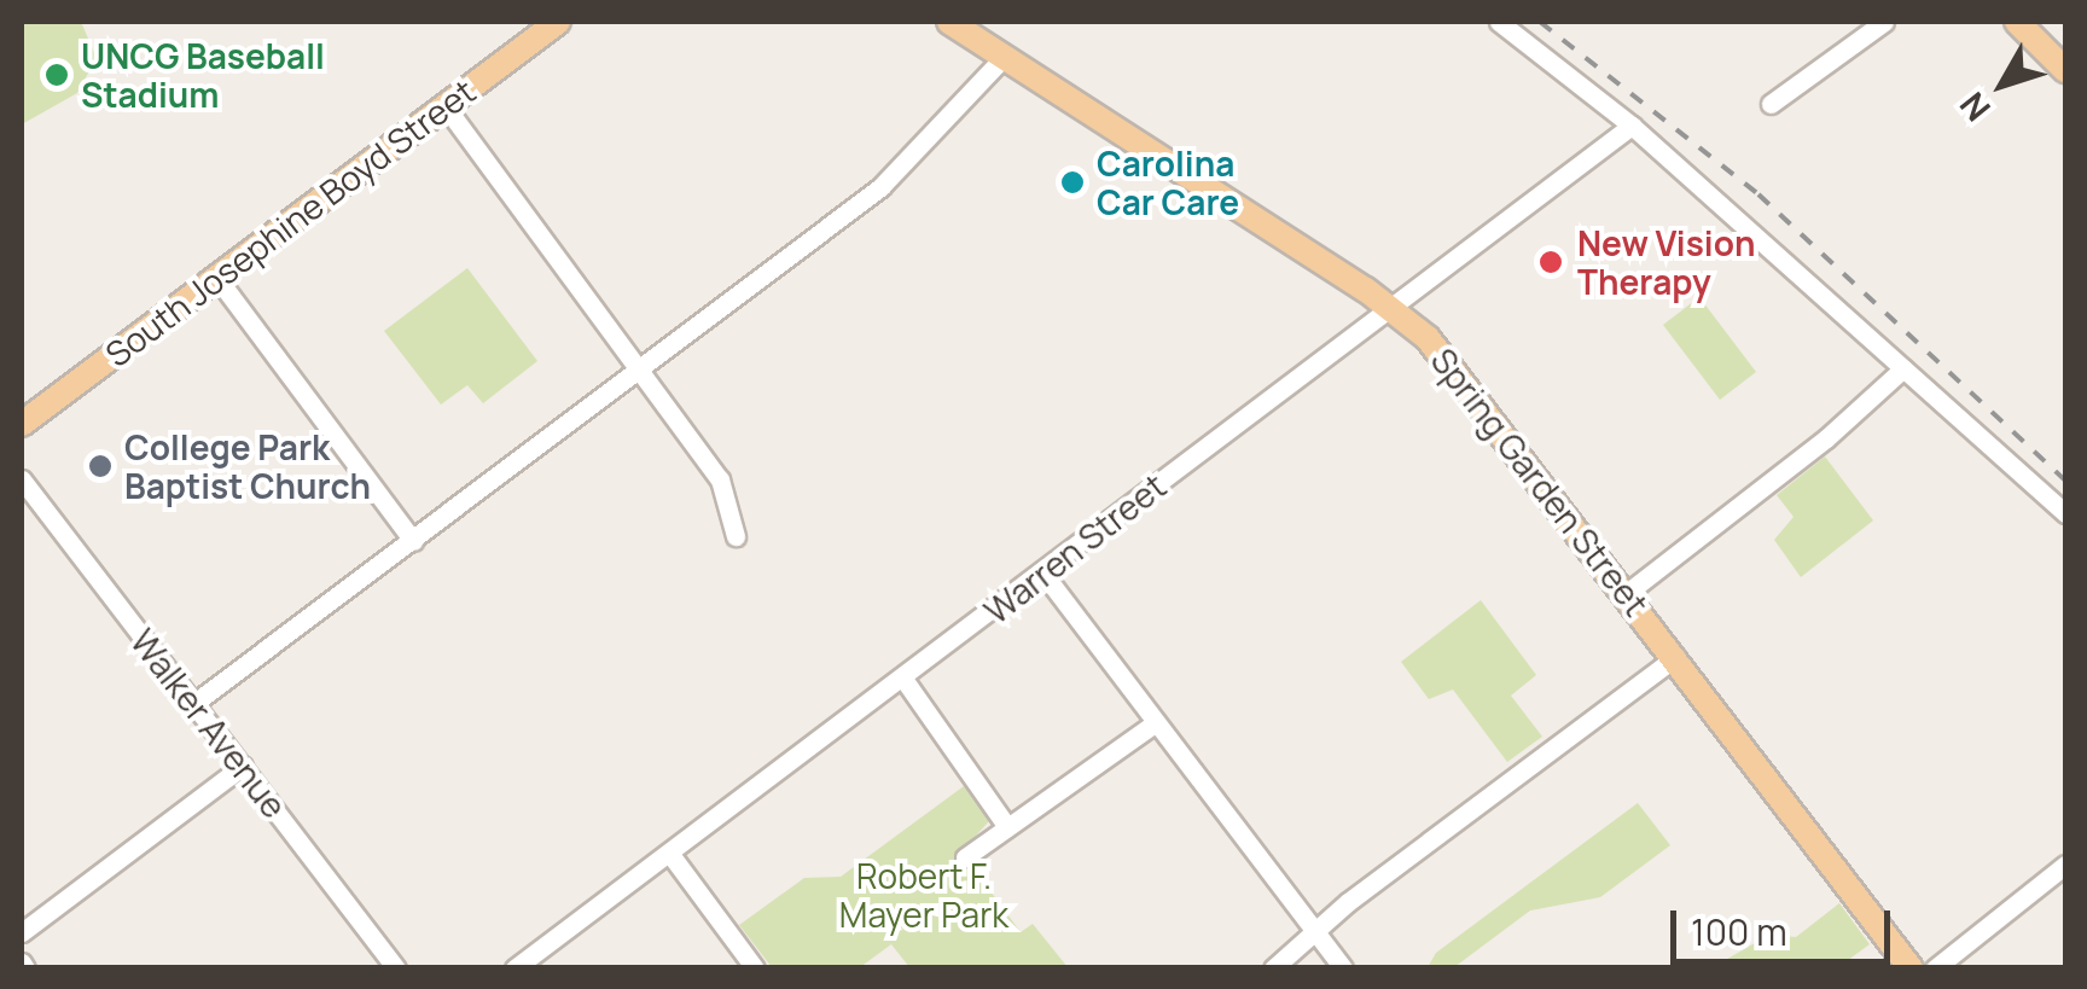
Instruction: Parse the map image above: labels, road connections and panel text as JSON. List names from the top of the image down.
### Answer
{
  "streets": {
    "main road": ["South Josephine Boyd Street", "Spring Garden Street"],
    "street": ["Warren Street", "Walker Avenue"]
  },
  "crossings": [
    ["Spring Garden Street", "Warren Street"]
  ],
  "parks": ["Robert F. Mayer Park"],
  "places": [
    "UNCG Baseball Stadium",
    "Carolina Car Care",
    "New Vision Therapy",
    "College Park Baptist Church"
  ],
  "scale_bar": "100 m",
  "north": "bottom left"
}
